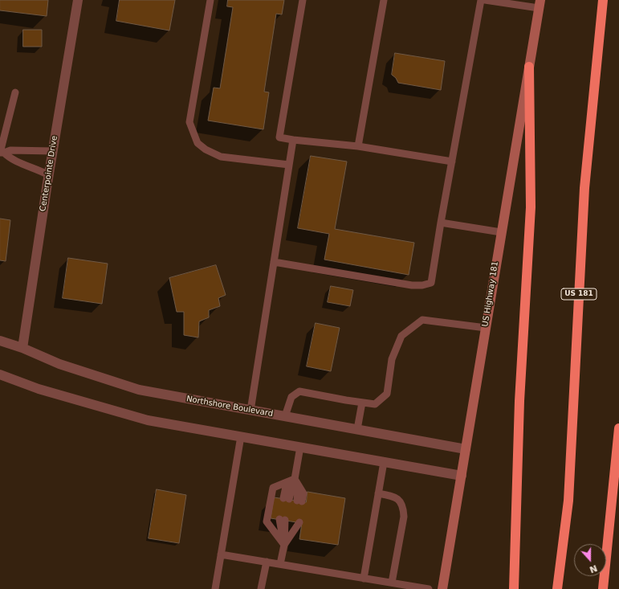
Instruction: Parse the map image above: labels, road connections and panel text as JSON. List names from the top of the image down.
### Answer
{
  "streets": {
    "highway": ["US 181"],
    "main road": ["US Highway 181"],
    "street": ["Centerpointe Drive", "Northshore Boulevard"]
  },
  "crossings": [
    ["Centerpointe Drive", "Northshore Boulevard"],
    ["US Highway 181", "Northshore Boulevard"]
  ],
  "north": "bottom"
}
